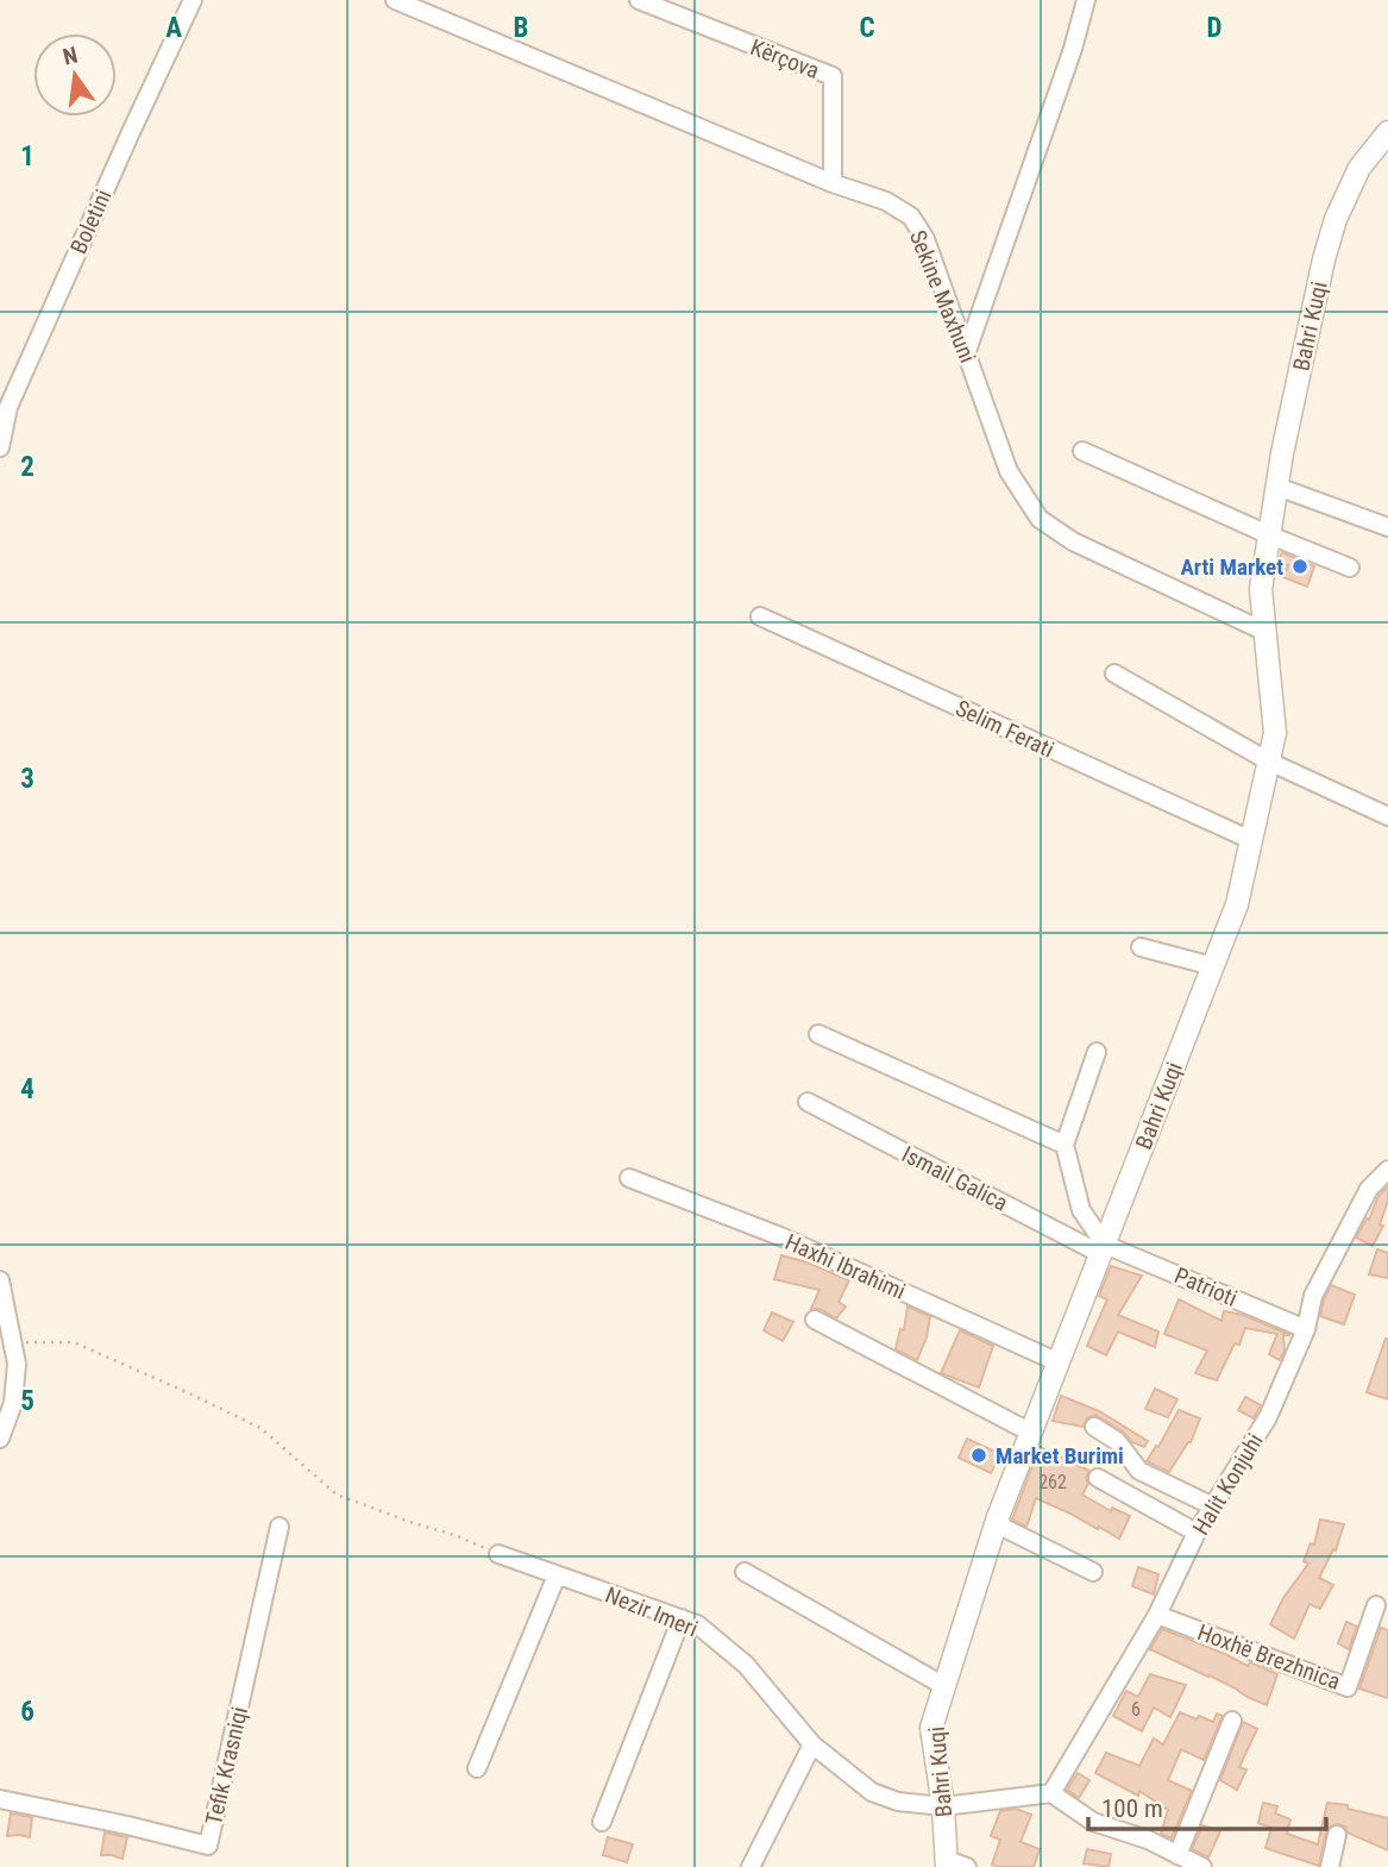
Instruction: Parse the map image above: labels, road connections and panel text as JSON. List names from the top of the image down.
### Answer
{
  "streets": {
    "street": [
      "Kërçova",
      "Boletini",
      "Sekine Maxhuni",
      "Bahri Kuqi",
      "Selim Ferati",
      "Ismail Galica",
      "Haxhi Ibrahimi",
      "Patrioti",
      "Halit Konjuhi",
      "Nezir Imeri",
      "Hoxhë Brezhnica",
      "Tefik Krasniqi"
    ]
  },
  "crossings": [
    ["Kërçova", "Sekine Maxhuni"],
    ["Sekine Maxhuni", "Bahri Kuqi"],
    ["Bahri Kuqi", "Selim Ferati"],
    ["Bahri Kuqi", "Ismail Galica"],
    ["Bahri Kuqi", "Haxhi Ibrahimi"],
    ["Bahri Kuqi", "Patrioti"],
    ["Bahri Kuqi", "Nezir Imeri"],
    ["Ismail Galica", "Patrioti"],
    ["Patrioti", "Halit Konjuhi"],
    ["Halit Konjuhi", "Nezir Imeri"],
    ["Halit Konjuhi", "Hoxhë Brezhnica"]
  ],
  "places": ["Arti Market", "Market Burimi"],
  "house_numbers": ["262", "6"],
  "scale_bar": "100 m",
  "north": "top",
  "grid": {
    "columns": [
      "A",
      "B",
      "C",
      "D"
    ],
    "rows": [
      "1",
      "2",
      "3",
      "4",
      "5",
      "6"
    ]
  }
}
